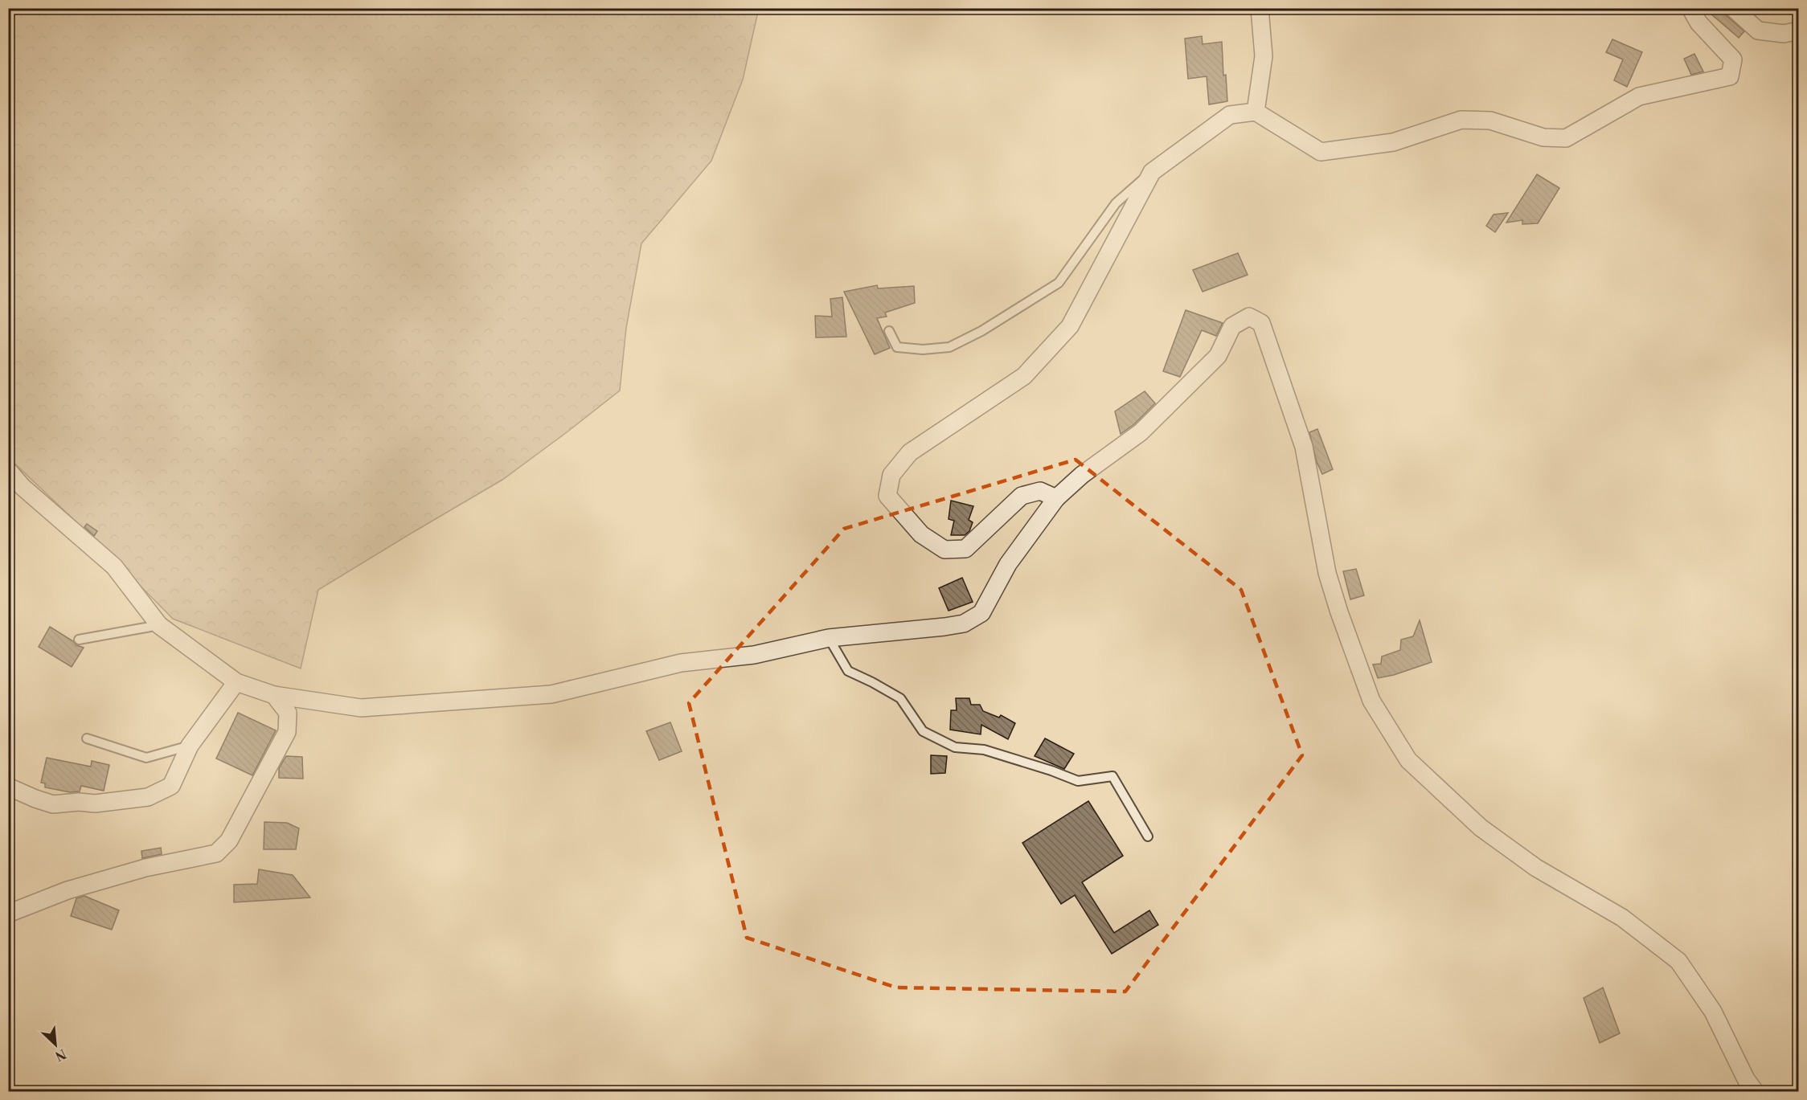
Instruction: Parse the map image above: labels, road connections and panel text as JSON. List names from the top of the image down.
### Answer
{
  "north": "bottom right"
}
